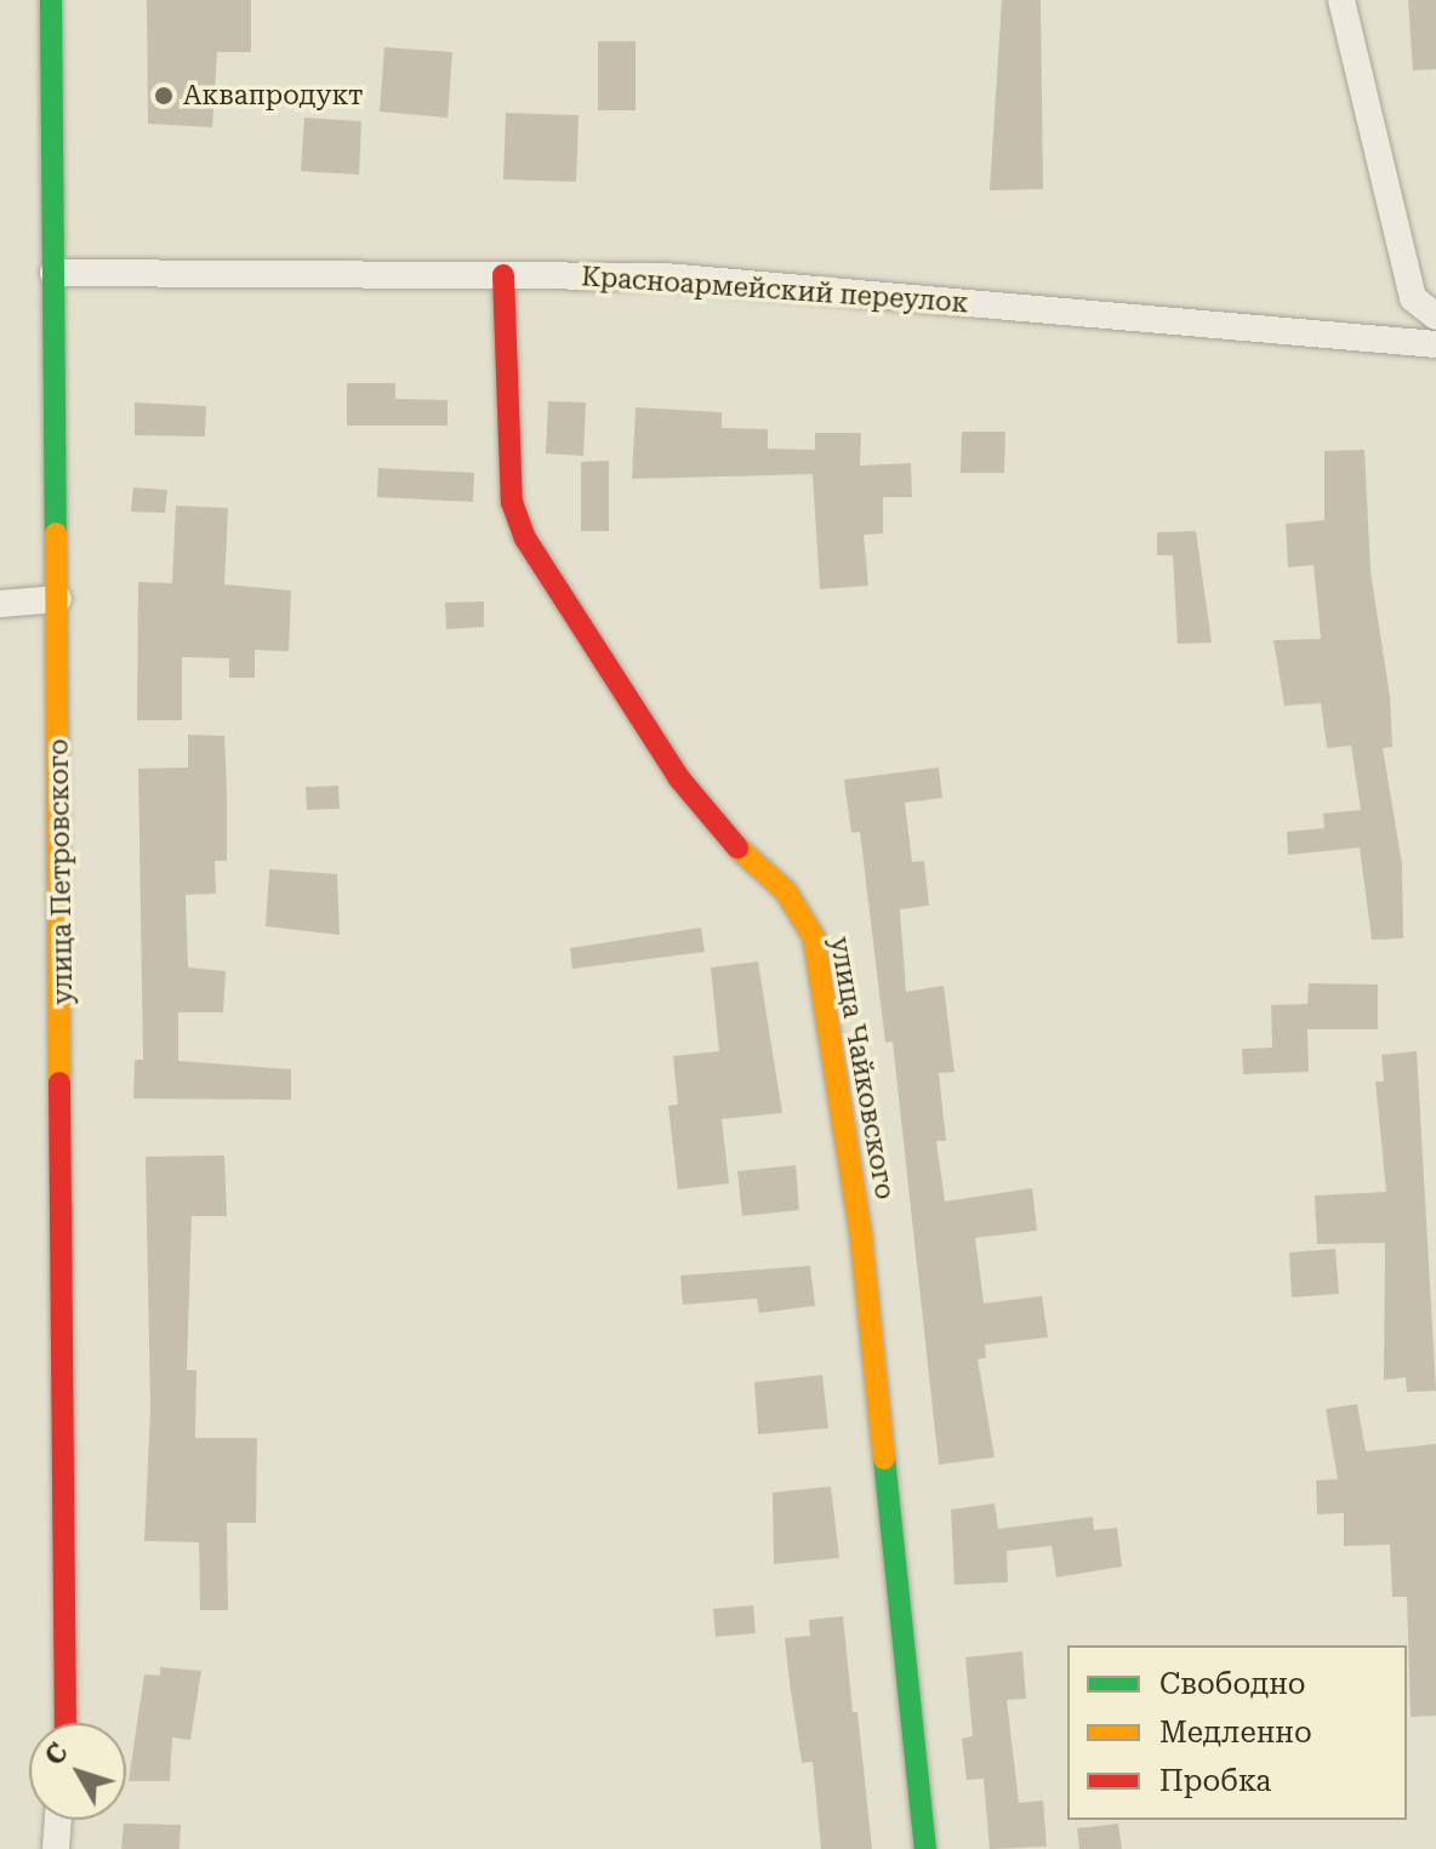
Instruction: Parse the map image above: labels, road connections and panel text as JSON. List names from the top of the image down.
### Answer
{
  "streets": {
    "street": ["Красноармейский переулок", "улица Петровского", "улица Чайковского"]
  },
  "crossings": [
    ["Красноармейский переулок", "улица Петровского"],
    ["Красноармейский переулок", "улица Чайковского"]
  ],
  "places": ["Аквапродукт"],
  "legend": ["Свободно", "Медленно", "Пробка"],
  "north": "top left"
}
